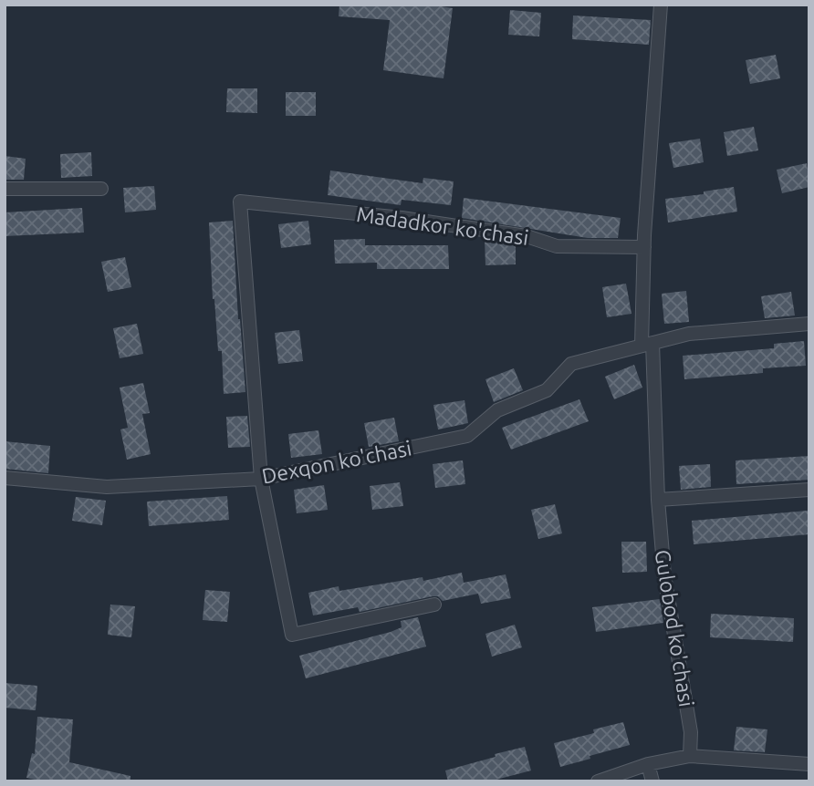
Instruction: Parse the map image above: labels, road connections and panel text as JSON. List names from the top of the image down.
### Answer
{
  "streets": {
    "street": ["Madadkor ko'chasi", "Dexqon ko'chasi", "Gulobod ko'chasi"]
  },
  "crossings": [
    ["Madadkor ko'chasi", "Dexqon ko'chasi"],
    ["Dexqon ko'chasi", "Gulobod ko'chasi"]
  ]
}
